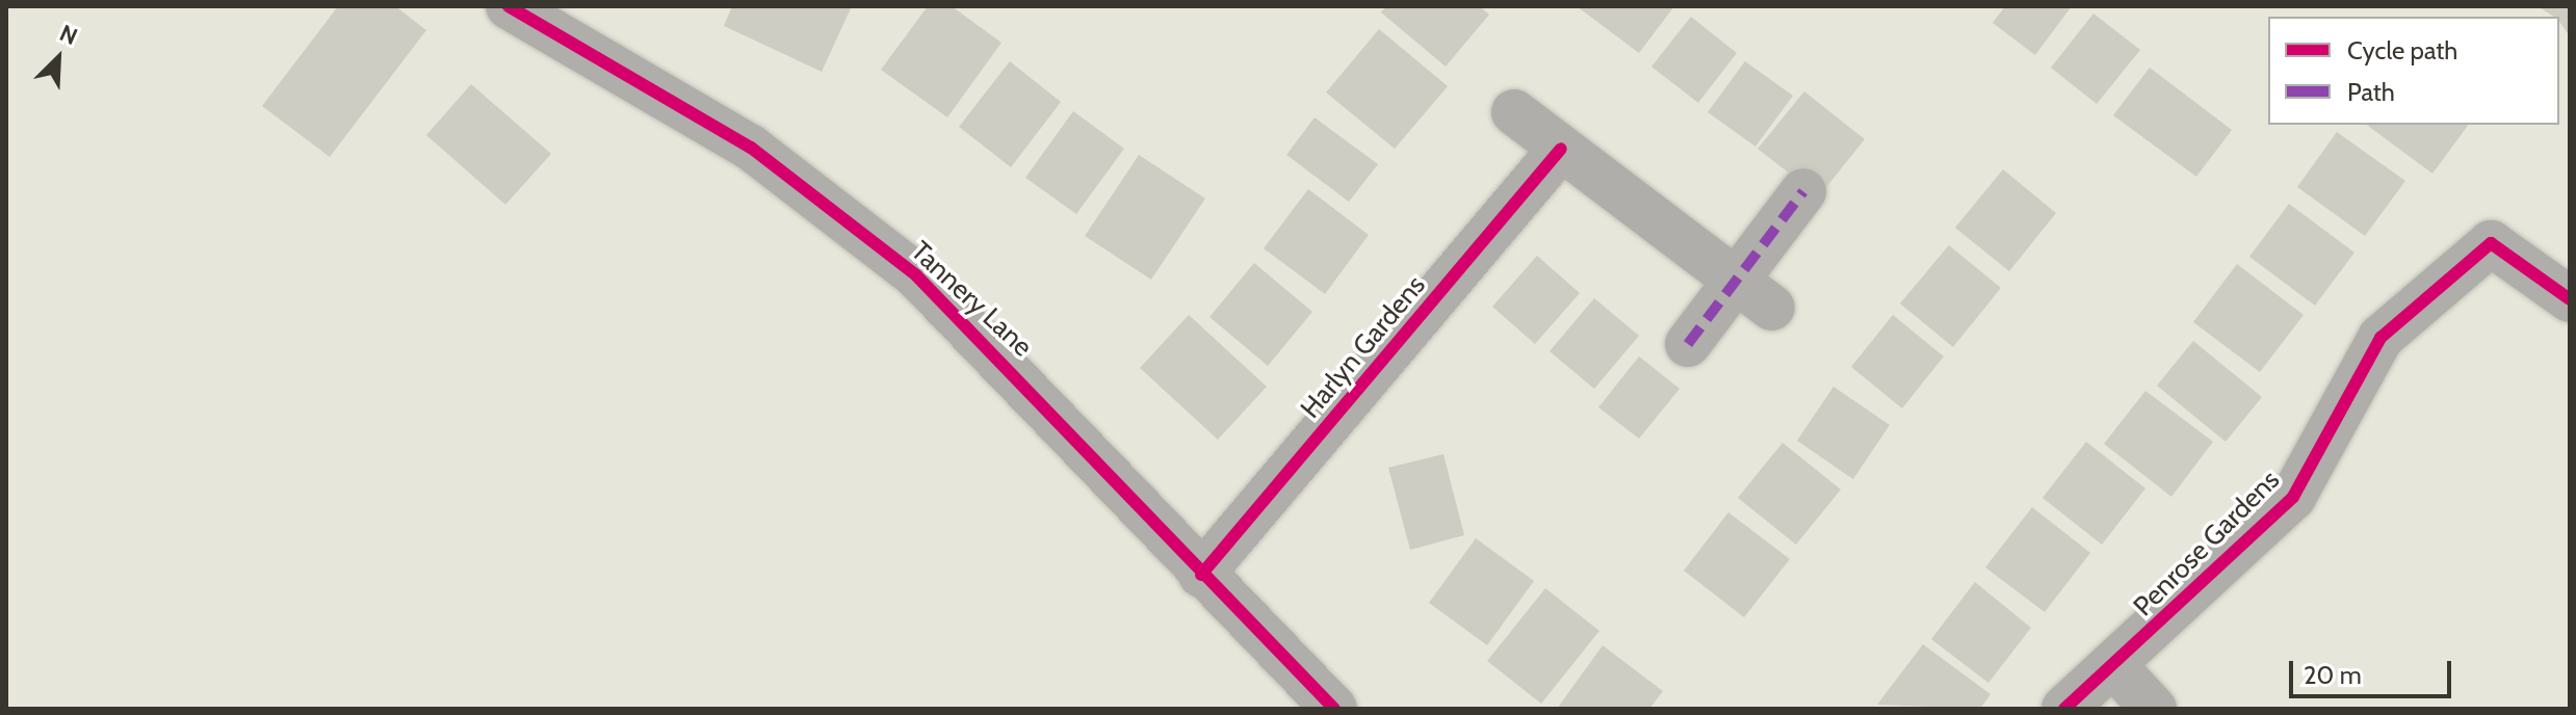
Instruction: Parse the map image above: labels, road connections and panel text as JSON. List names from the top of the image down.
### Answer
{
  "streets": {
    "street": ["Tannery Lane", "Harlyn Gardens", "Penrose Gardens"]
  },
  "crossings": [
    ["Tannery Lane", "Harlyn Gardens"]
  ],
  "legend": ["Cycle path", "Path"],
  "scale_bar": "20 m",
  "north": "top right"
}
